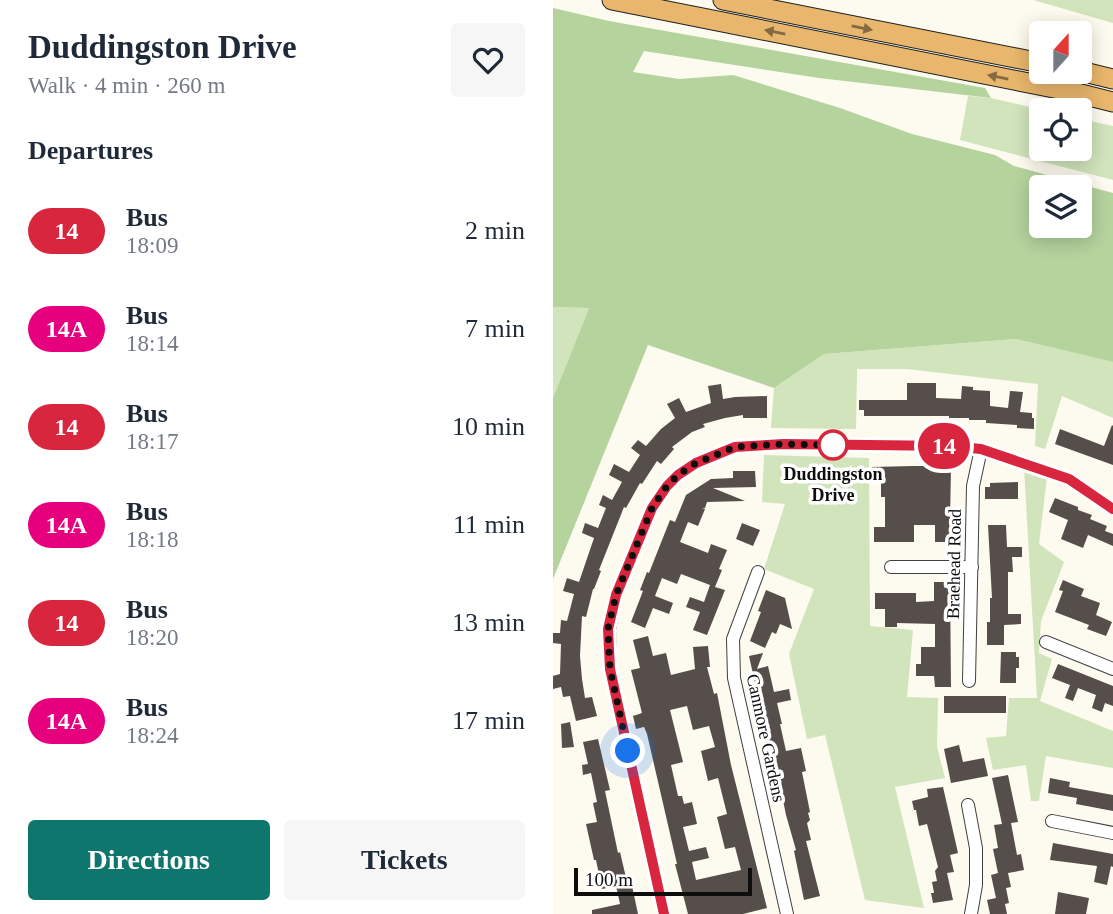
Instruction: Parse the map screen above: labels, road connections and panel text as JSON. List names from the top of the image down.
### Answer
{
  "streets": {
    "street": ["Braehead Road", "Canmore Gardens"]
  },
  "places": ["Duddingston Drive"],
  "lines": ["bus line 14"],
  "scale_bar": "100 m",
  "north": "top",
  "page": {
    "heading": [
      ["Duddingston Drive", "Walk · 4 min · 260 m"],
      "Departures"
    ],
    "on_map": "14",
    "list": [
      {
        "mark": "14",
        "name": "Bus",
        "note": "18:09",
        "value": "2 min"
      },
      {
        "mark": "14A",
        "name": "Bus",
        "note": "18:14",
        "value": "7 min"
      },
      {
        "mark": "14",
        "name": "Bus",
        "note": "18:17",
        "value": "10 min"
      },
      {
        "mark": "14A",
        "name": "Bus",
        "note": "18:18",
        "value": "11 min"
      },
      {
        "mark": "14",
        "name": "Bus",
        "note": "18:20",
        "value": "13 min"
      },
      {
        "mark": "14A",
        "name": "Bus",
        "note": "18:24",
        "value": "17 min"
      }
    ],
    "buttons": ["Directions", "Tickets"],
    "scale": "100 m"
  }
}
